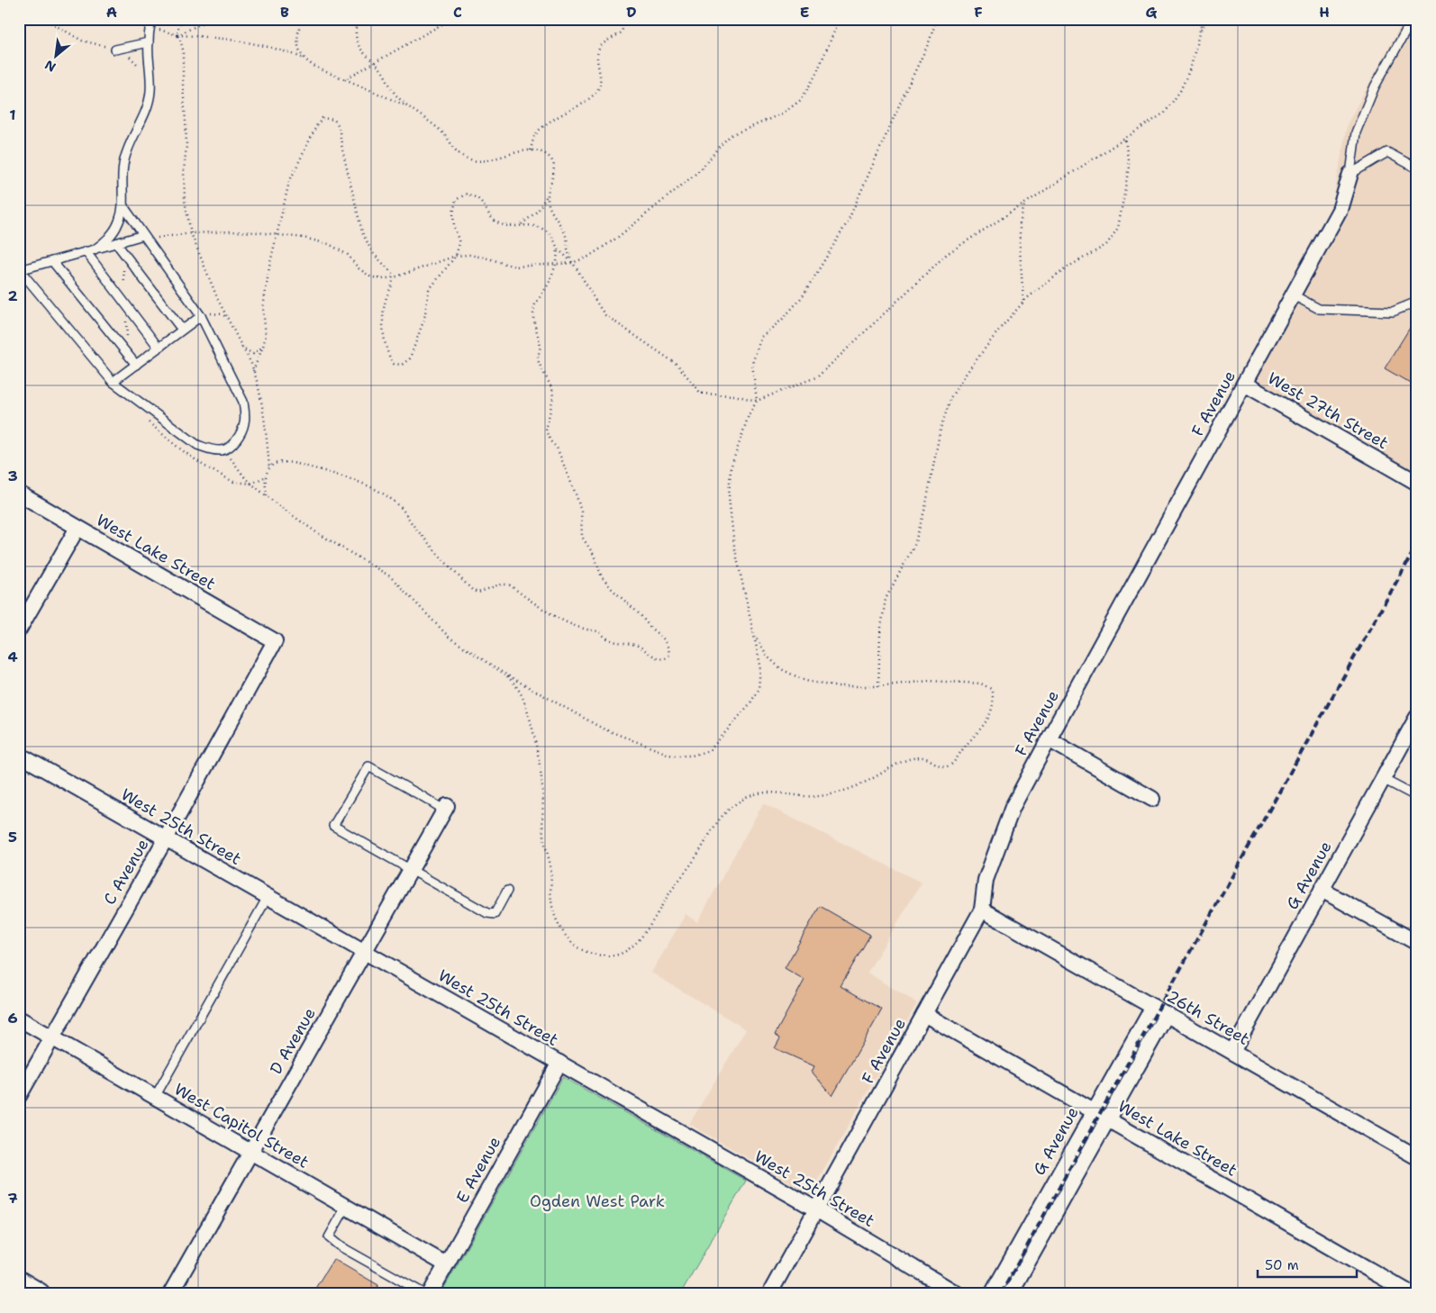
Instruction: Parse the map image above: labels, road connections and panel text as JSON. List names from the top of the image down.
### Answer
{
  "streets": {
    "street": [
      "F Avenue",
      "West 27th Street",
      "West Lake Street",
      "West 25th Street",
      "C Avenue",
      "G Avenue",
      "26th Street",
      "D Avenue",
      "West Capitol Street",
      "E Avenue"
    ]
  },
  "crossings": [
    ["F Avenue", "West 27th Street"],
    ["F Avenue", "West Lake Street"],
    ["F Avenue", "West 25th Street"],
    ["F Avenue", "26th Street"],
    ["West Lake Street", "C Avenue"],
    ["West Lake Street", "G Avenue"],
    ["West 25th Street", "C Avenue"],
    ["West 25th Street", "D Avenue"],
    ["West 25th Street", "E Avenue"],
    ["C Avenue", "West Capitol Street"],
    ["G Avenue", "26th Street"],
    ["D Avenue", "West Capitol Street"],
    ["West Capitol Street", "E Avenue"]
  ],
  "parks": ["Ogden West Park"],
  "scale_bar": "50 m",
  "north": "bottom left",
  "grid": {
    "columns": [
      "A",
      "B",
      "C",
      "D",
      "E",
      "F",
      "G",
      "H"
    ],
    "rows": [
      "1",
      "2",
      "3",
      "4",
      "5",
      "6",
      "7"
    ]
  }
}
